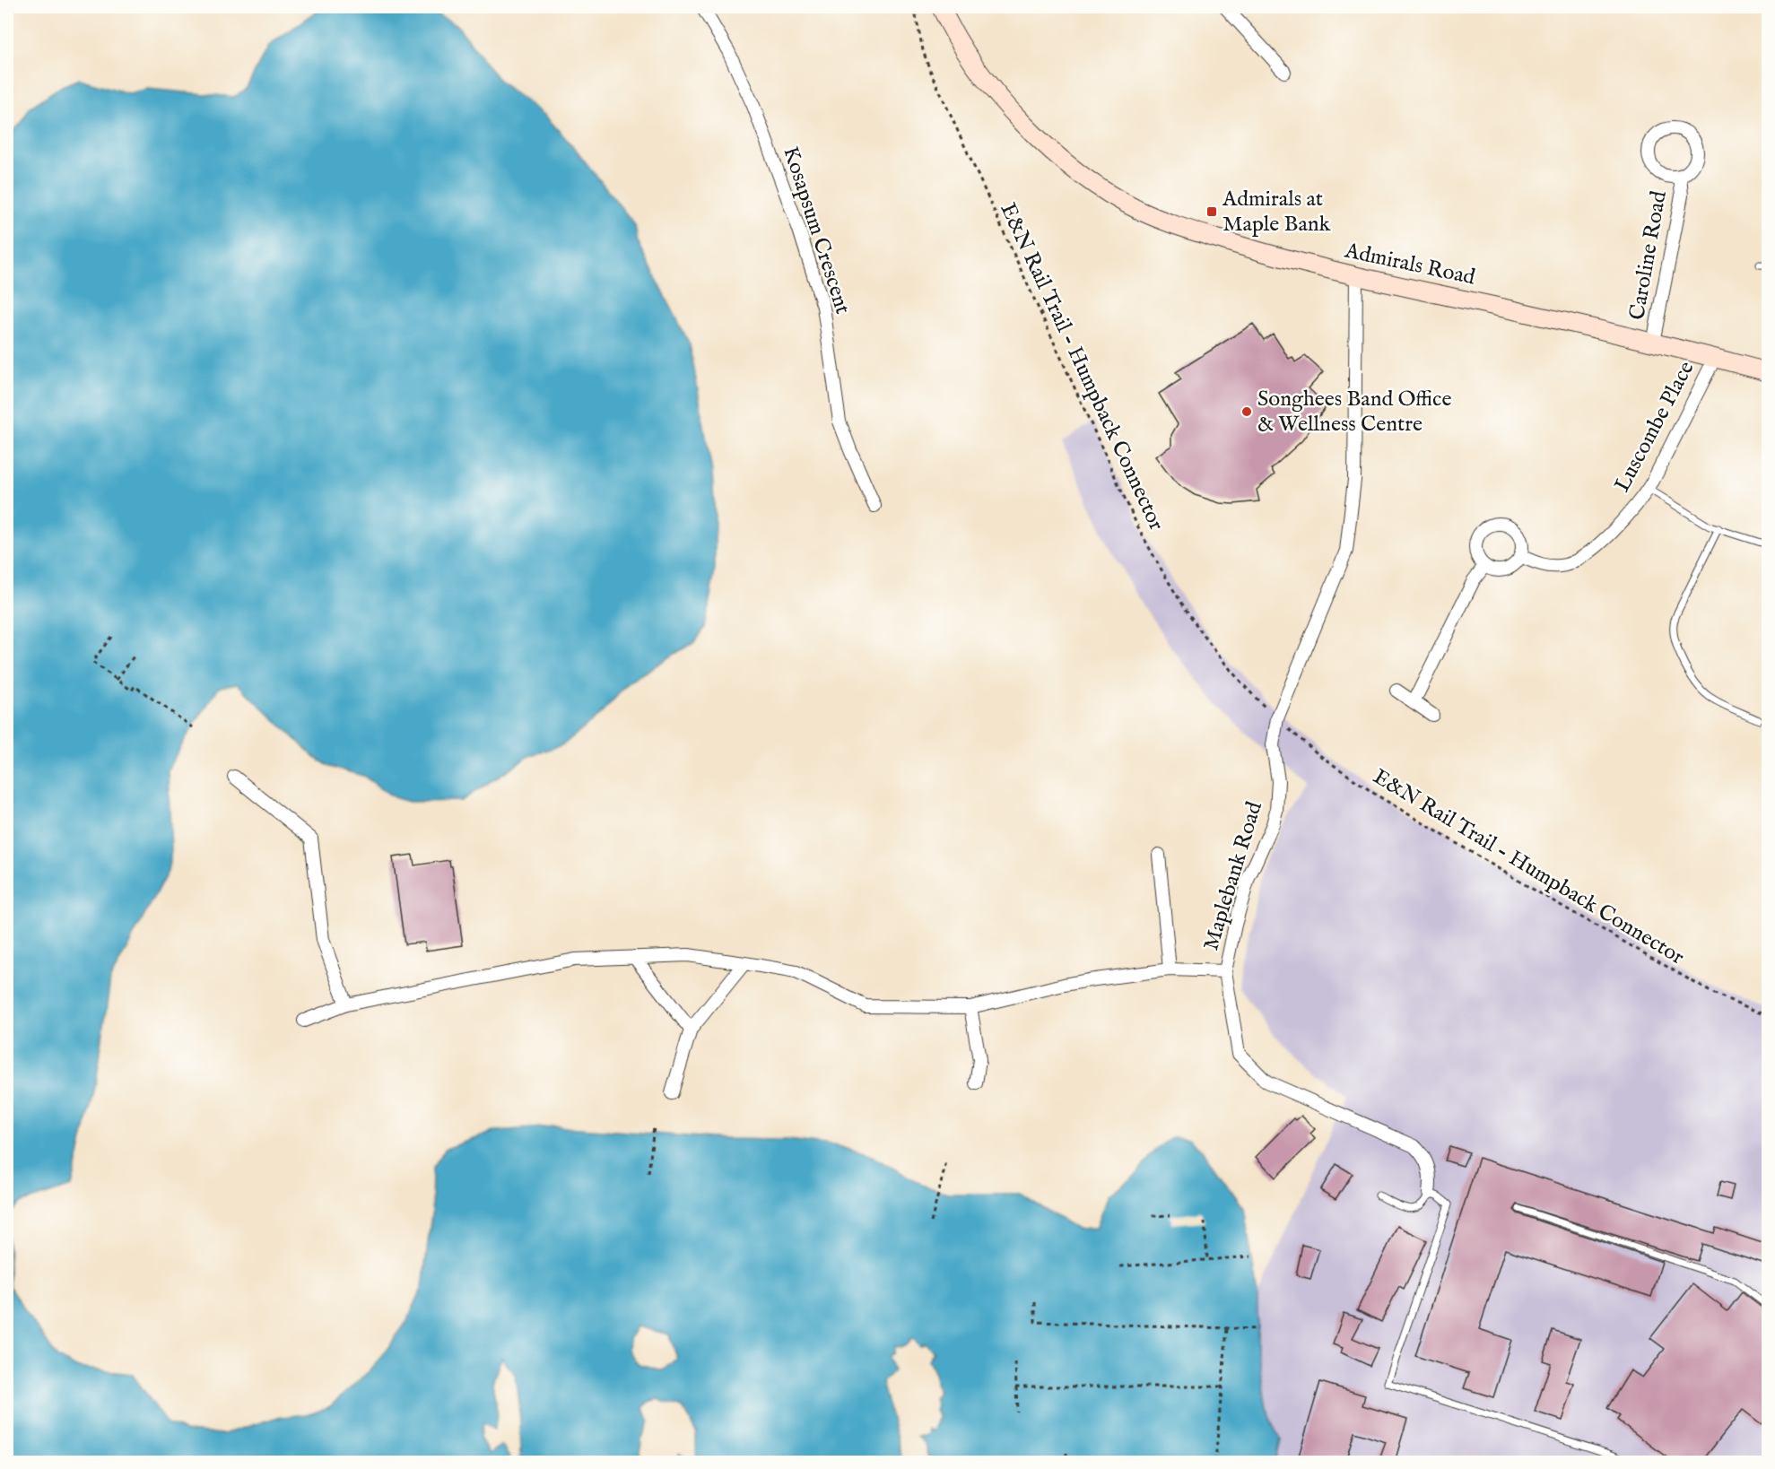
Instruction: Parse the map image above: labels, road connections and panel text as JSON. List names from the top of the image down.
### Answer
{
  "streets": {
    "main road": ["Admirals Road"],
    "street": [
      "Kosapsum Crescent",
      "Caroline Road",
      "Luscombe Place",
      "Maplebank Road"
    ],
    "path": ["E&N Rail Trail - Humpback Connector"]
  },
  "crossings": [
    ["Caroline Road", "Admirals Road"],
    ["Admirals Road", "Luscombe Place"],
    ["Admirals Road", "Maplebank Road"]
  ],
  "places": {
    "transit": ["Admirals at Maple Bank"],
    "other": ["Songhees Band Office & Wellness Centre"]
  }
}
